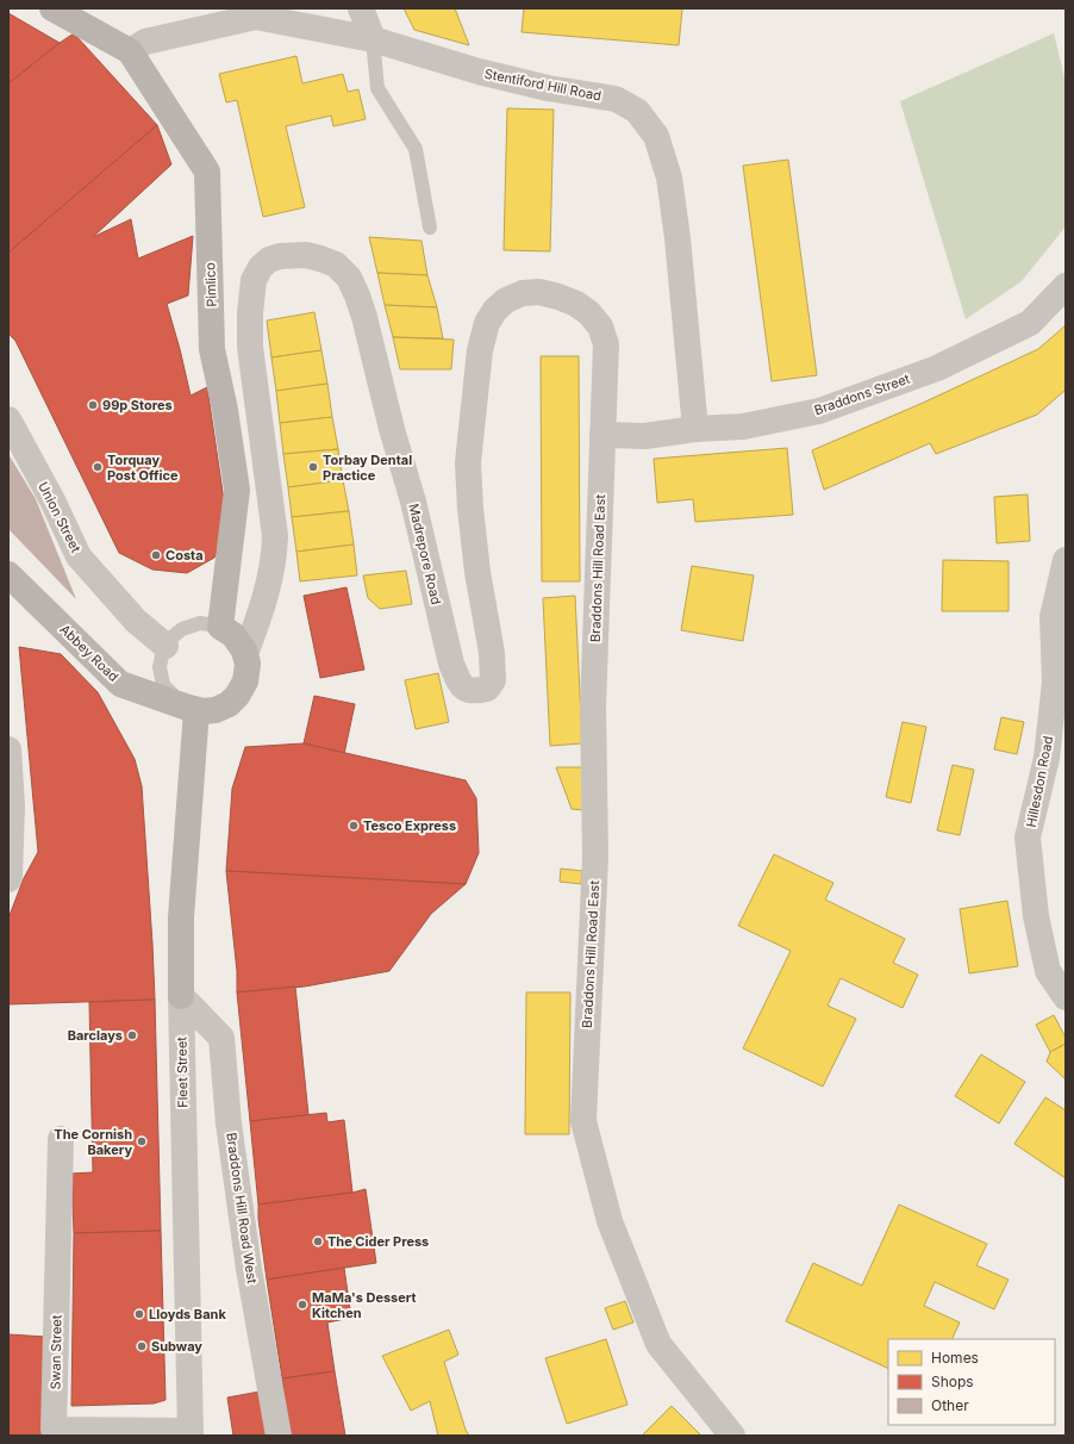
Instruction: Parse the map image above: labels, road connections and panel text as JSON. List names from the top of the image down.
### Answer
{
  "streets": {
    "street": [
      "Stentiford Hill Road",
      "Pimlico",
      "Braddons Street",
      "Union Street",
      "Madrepore Road",
      "Braddons Hill Road East",
      "Abbey Road",
      "Hillesdon Road",
      "Fleet Street",
      "Braddons Hill Road West",
      "Swan Street"
    ]
  },
  "crossings": [
    ["Stentiford Hill Road", "Pimlico"],
    ["Stentiford Hill Road", "Braddons Street"],
    ["Pimlico", "Union Street"],
    ["Pimlico", "Madrepore Road"],
    ["Pimlico", "Abbey Road"],
    ["Pimlico", "Fleet Street"],
    ["Braddons Street", "Madrepore Road"],
    ["Braddons Street", "Braddons Hill Road East"],
    ["Union Street", "Madrepore Road"],
    ["Union Street", "Abbey Road"],
    ["Union Street", "Fleet Street"],
    ["Madrepore Road", "Braddons Hill Road East"],
    ["Madrepore Road", "Abbey Road"],
    ["Madrepore Road", "Fleet Street"],
    ["Abbey Road", "Fleet Street"],
    ["Fleet Street", "Braddons Hill Road West"],
    ["Fleet Street", "Swan Street"]
  ],
  "places": [
    "99p Stores",
    "Torquay Post Office",
    "Torbay Dental Practice",
    "Costa",
    "Tesco Express",
    "Barclays",
    "The Cornish Bakery",
    "The Cider Press",
    "MaMa's Dessert Kitchen",
    "Lloyds Bank",
    "Subway"
  ],
  "legend": ["Homes", "Shops", "Other"]
}
